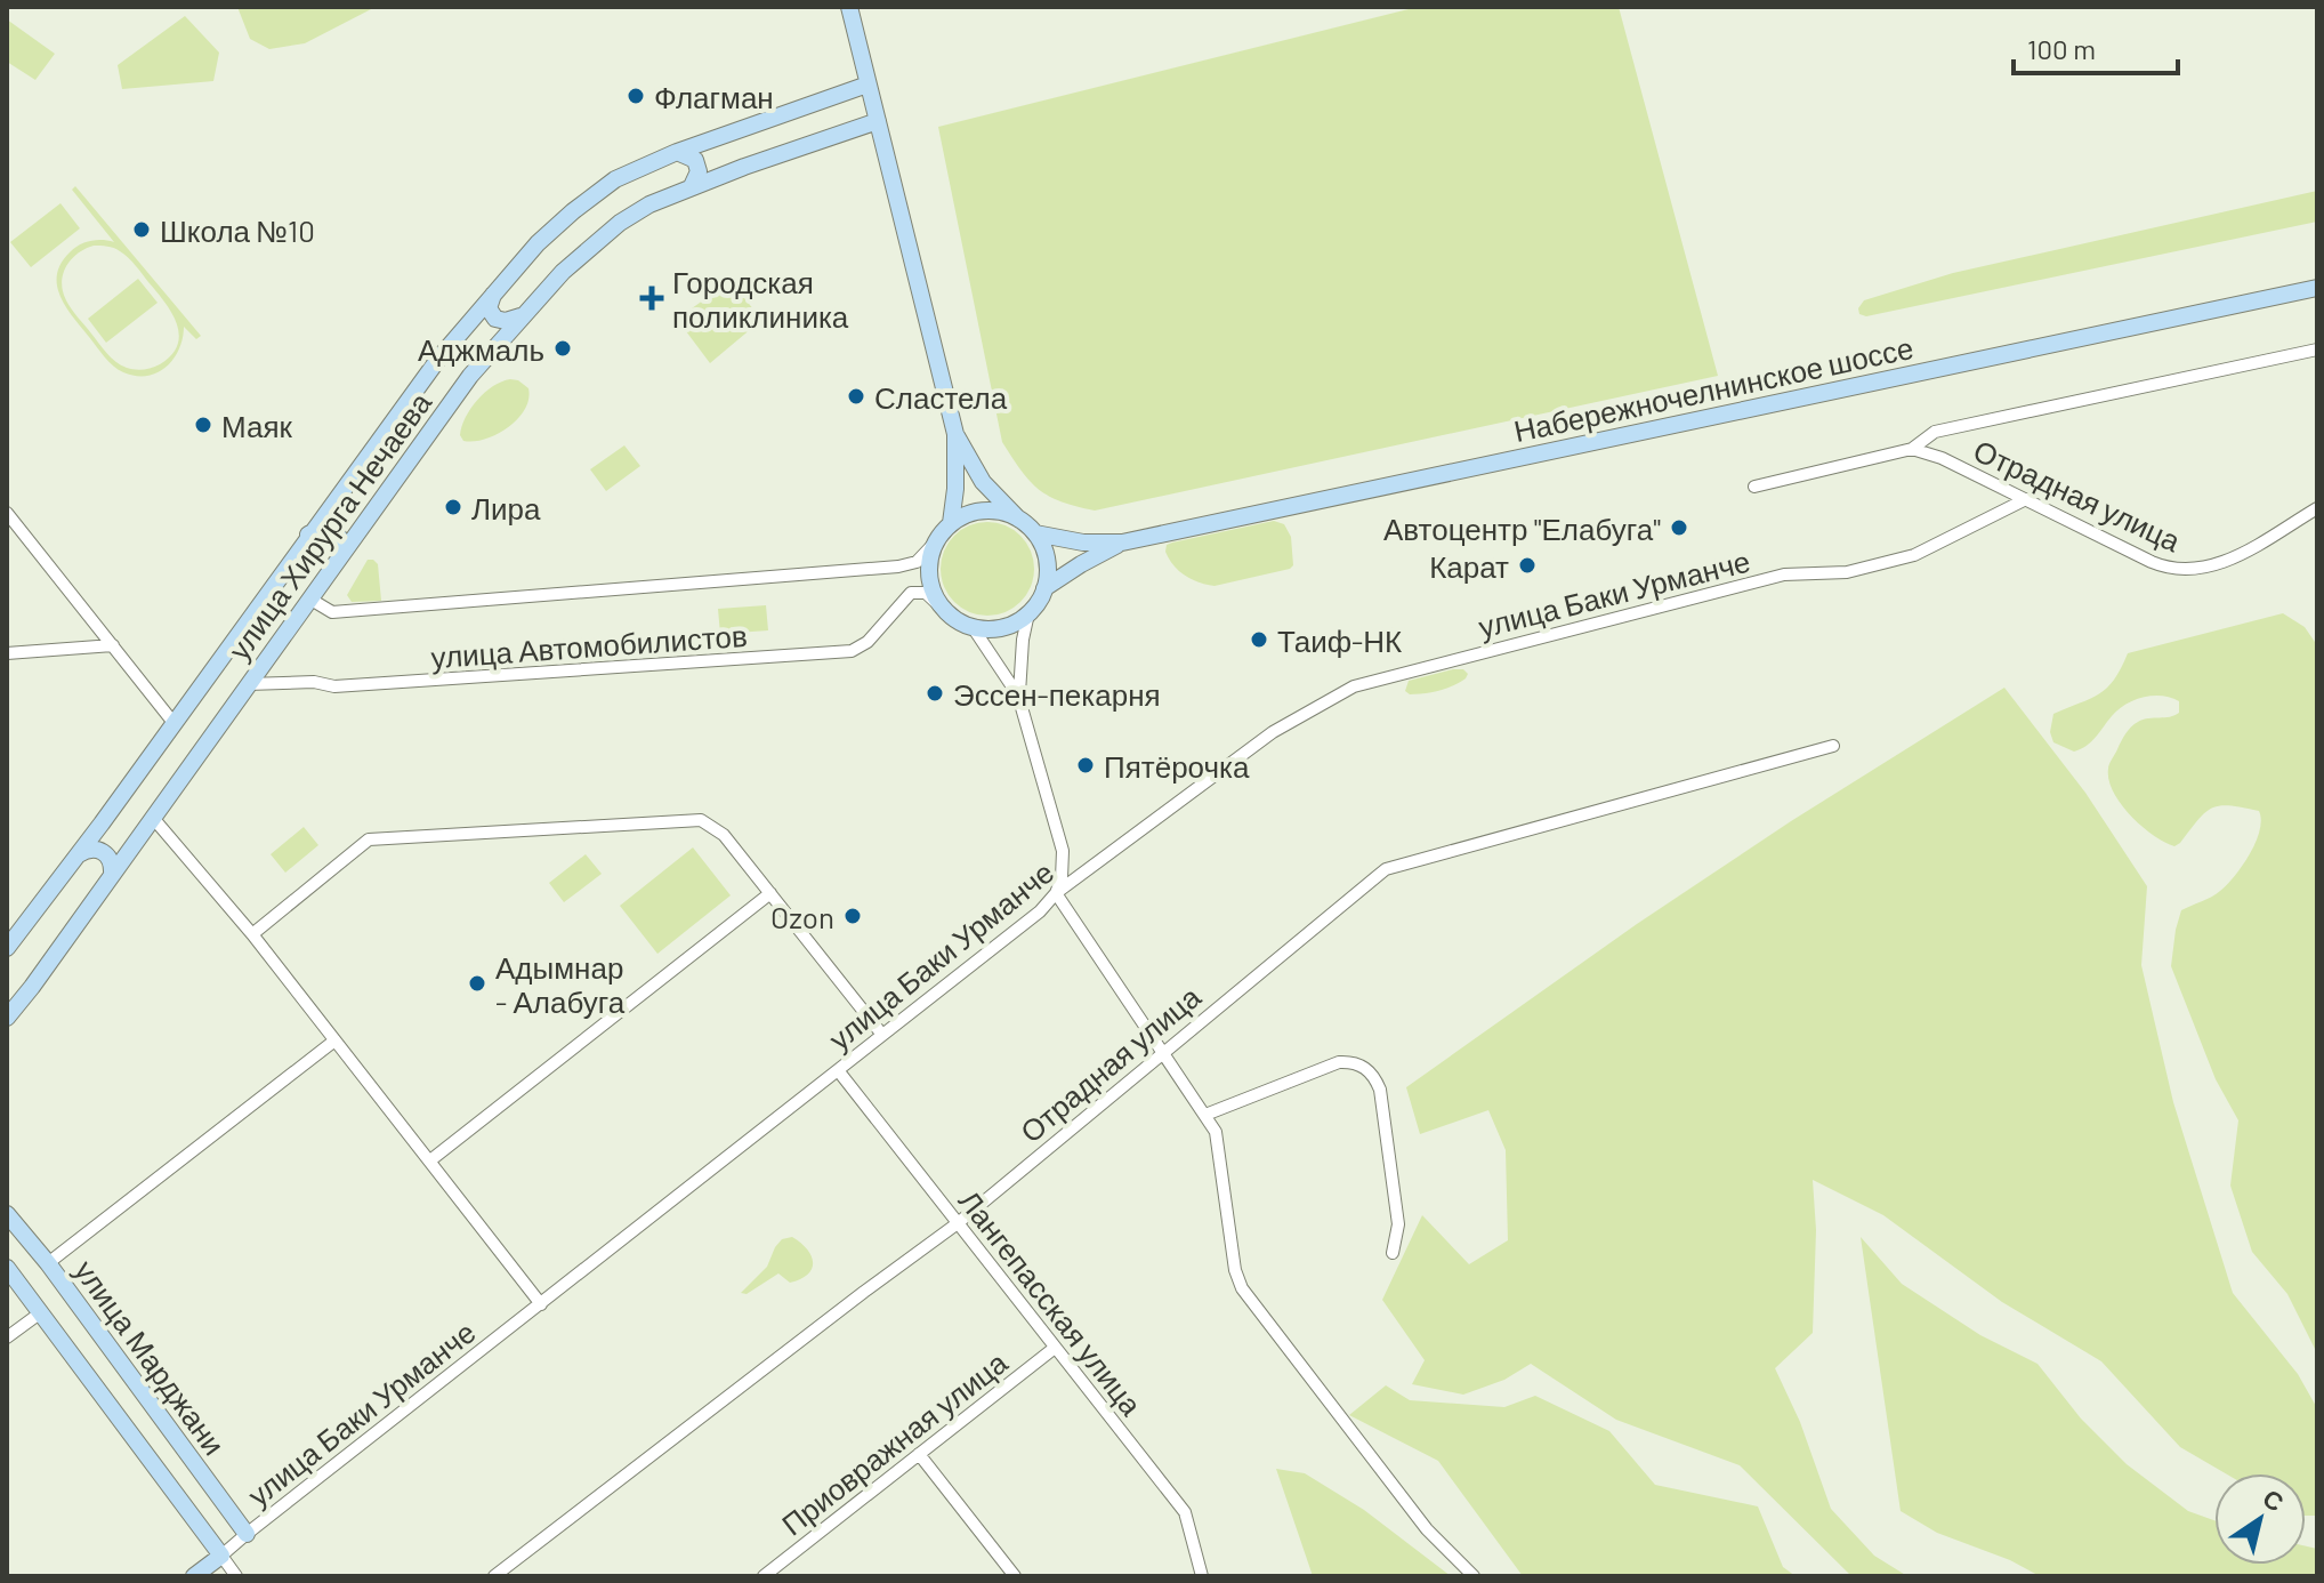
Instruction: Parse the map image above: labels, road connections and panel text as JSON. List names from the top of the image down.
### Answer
{
  "streets": {
    "main road": ["Набережночелнинское шоссе", "улица Хирурга Нечаева", "улица Марджани"],
    "street": [
      "Отрадная улица",
      "улица Баки Урманче",
      "улица Автомобилистов",
      "Лангепасская улица",
      "Приовражная улица"
    ]
  },
  "crossings": [
    ["Набережночелнинское шоссе", "улица Автомобилистов"],
    ["Отрадная улица", "улица Баки Урманче"],
    ["Отрадная улица", "Лангепасская улица"],
    ["улица Хирурга Нечаева", "улица Автомобилистов"],
    ["улица Баки Урманче", "Лангепасская улица"],
    ["улица Баки Урманче", "улица Марджани"],
    ["Лангепасская улица", "Приовражная улица"]
  ],
  "places": {
    "other": [
      "Флагман",
      "Школа №10",
      "Аджмаль",
      "Сластела",
      "Маяк",
      "Лира",
      "Автоцентр \"Елабуга\"",
      "Карат",
      "Таиф-НК",
      "Эссен-пекарня",
      "Пятёрочка",
      "Ozon",
      "Адымнар - Алабуга"
    ],
    "health": ["Городская поликлиника"]
  },
  "scale_bar": "100 m",
  "north": "top right"
}
